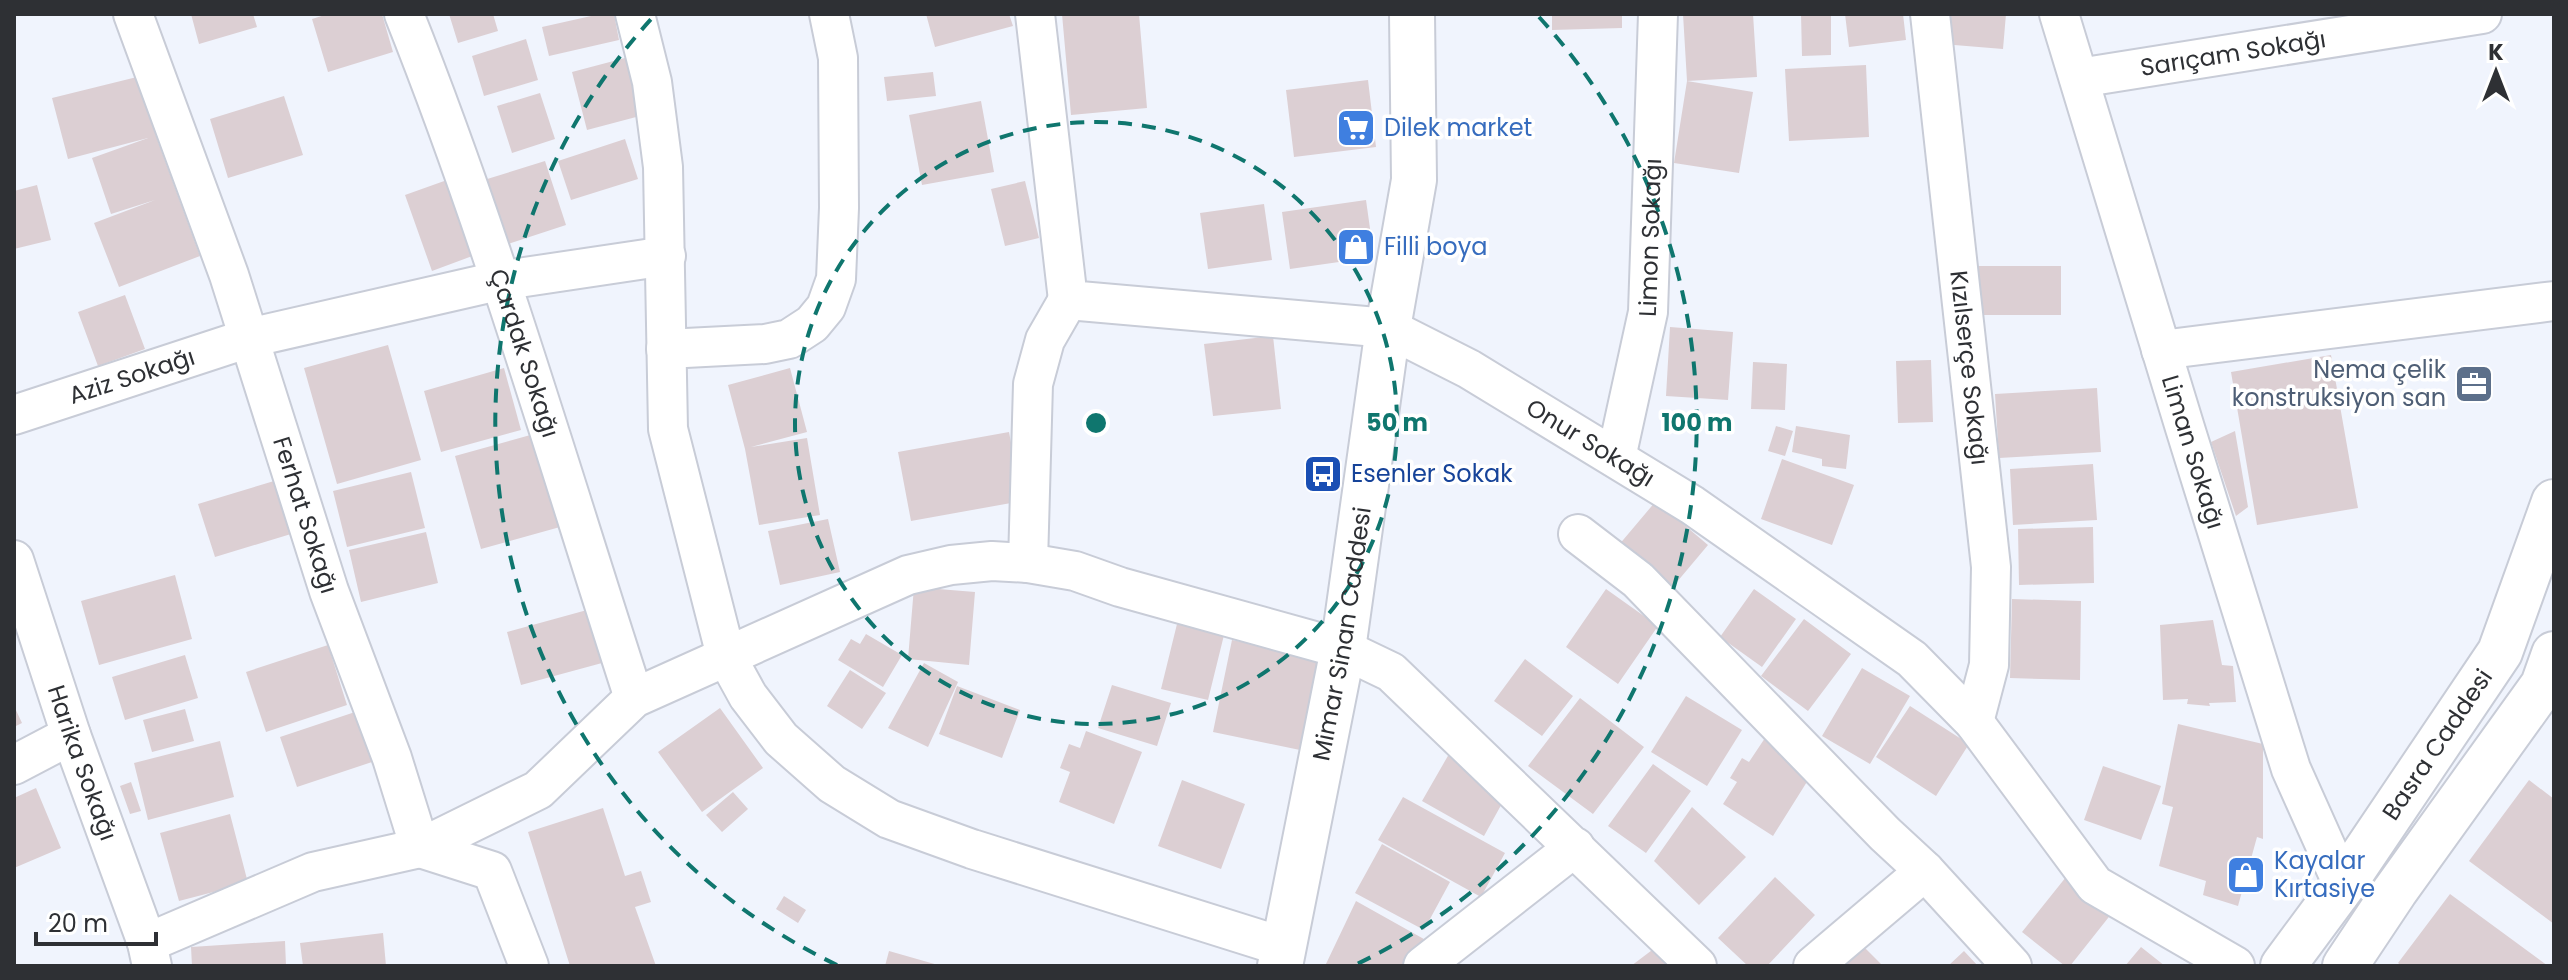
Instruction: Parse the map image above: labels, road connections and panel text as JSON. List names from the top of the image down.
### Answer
{
  "streets": {
    "street": [
      "Sarıçam Sokağı",
      "Limon Sokağı",
      "Çardak Sokağı",
      "Kızılserçe Sokağı",
      "Aziz Sokağı",
      "Onur Sokağı",
      "Liman Sokağı",
      "Ferhat Sokağı",
      "Mimar Sinan Caddesi",
      "Basra Caddesi",
      "Harika Sokağı"
    ]
  },
  "crossings": [
    ["Sarıçam Sokağı", "Liman Sokağı"],
    ["Limon Sokağı", "Onur Sokağı"],
    ["Çardak Sokağı", "Aziz Sokağı"],
    ["Kızılserçe Sokağı", "Onur Sokağı"],
    ["Aziz Sokağı", "Ferhat Sokağı"],
    ["Onur Sokağı", "Mimar Sinan Caddesi"],
    ["Liman Sokağı", "Basra Caddesi"]
  ],
  "places": {
    "supermarket": ["Dilek market"],
    "shop": ["Filli boya", "Kayalar Kırtasiye"],
    "office": ["Nema çelik konstruksiyon san"],
    "bus stop": ["Esenler Sokak"]
  },
  "scale_bar": "20 m",
  "north": "top",
  "rings": ["50 m", "100 m"]
}
